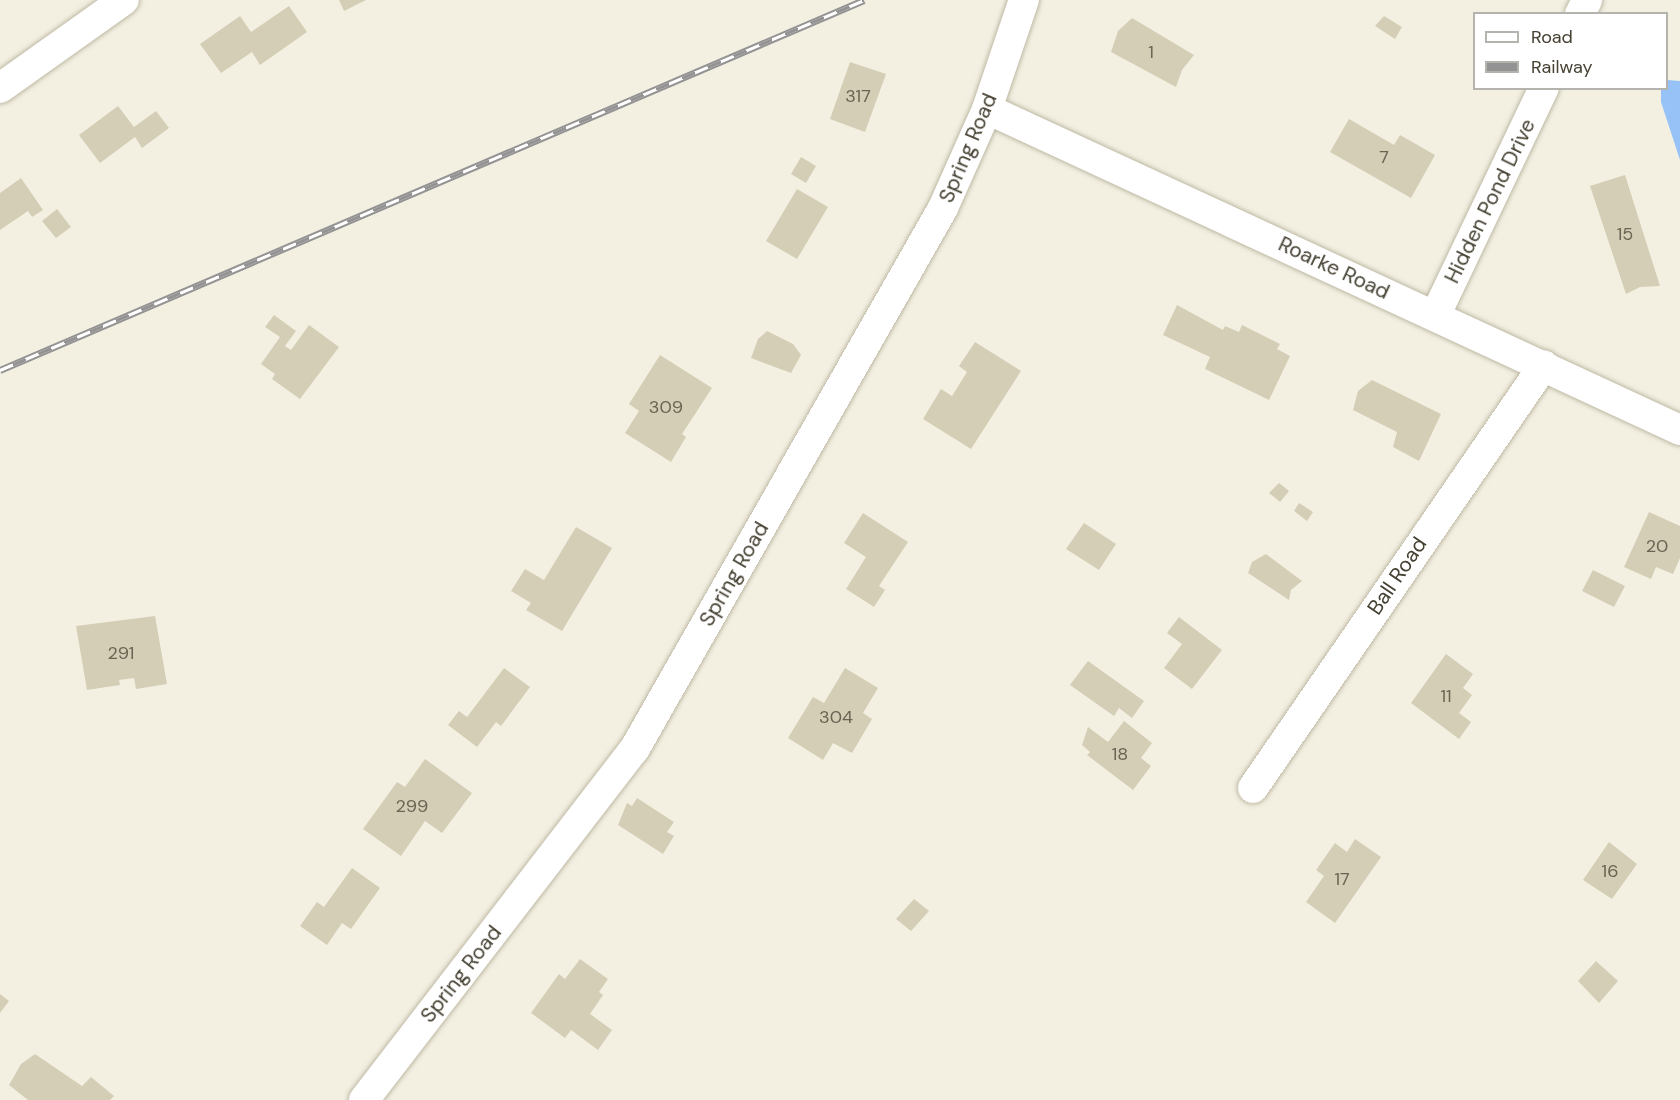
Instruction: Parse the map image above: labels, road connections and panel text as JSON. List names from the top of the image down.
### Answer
{
  "streets": {
    "street": [
      "Spring Road",
      "Hidden Pond Drive",
      "Roarke Road",
      "Ball Road"
    ]
  },
  "crossings": [
    ["Spring Road", "Roarke Road"],
    ["Hidden Pond Drive", "Roarke Road"],
    ["Roarke Road", "Ball Road"]
  ],
  "house_numbers": [
    "1",
    "317",
    "7",
    "15",
    "309",
    "20",
    "291",
    "11",
    "304",
    "18",
    "299",
    "16",
    "17"
  ],
  "legend": ["Road", "Railway"]
}
